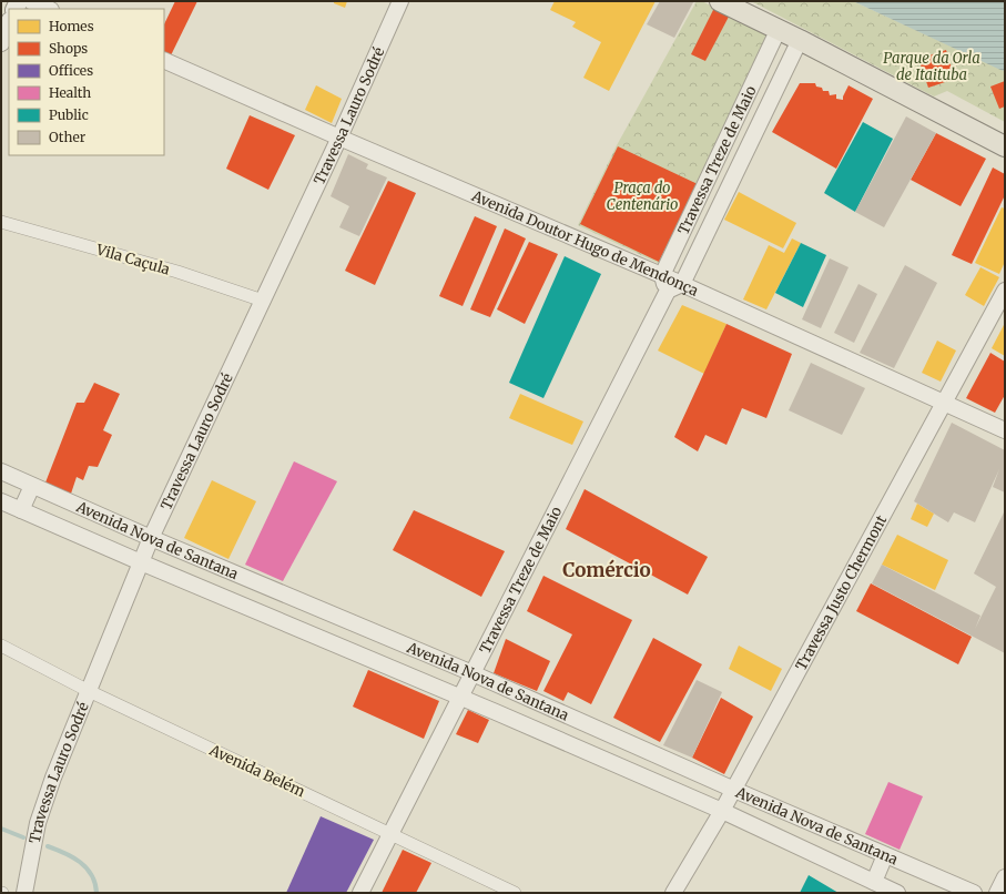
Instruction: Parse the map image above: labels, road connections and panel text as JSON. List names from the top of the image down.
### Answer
{
  "streets": {
    "street": [
      "Travessa Lauro Sodré",
      "Travessa Treze de Maio",
      "Avenida Doutor Hugo de Mendonça",
      "Vila Caçula",
      "Avenida Nova de Santana",
      "Travessa Justo Chermont",
      "Avenida Belém"
    ]
  },
  "crossings": [
    ["Travessa Lauro Sodré", "Avenida Doutor Hugo de Mendonça"],
    ["Travessa Lauro Sodré", "Vila Caçula"],
    ["Travessa Lauro Sodré", "Avenida Nova de Santana"],
    ["Travessa Lauro Sodré", "Avenida Belém"],
    ["Travessa Treze de Maio", "Avenida Doutor Hugo de Mendonça"],
    ["Travessa Treze de Maio", "Avenida Nova de Santana"],
    ["Travessa Treze de Maio", "Avenida Belém"],
    ["Avenida Doutor Hugo de Mendonça", "Travessa Justo Chermont"],
    ["Avenida Nova de Santana", "Travessa Justo Chermont"]
  ],
  "districts": ["Comércio"],
  "parks": ["Parque da Orla de Itaituba", "Praça do Centenário"],
  "legend": [
    "Homes",
    "Shops",
    "Offices",
    "Health",
    "Public",
    "Other"
  ]
}
